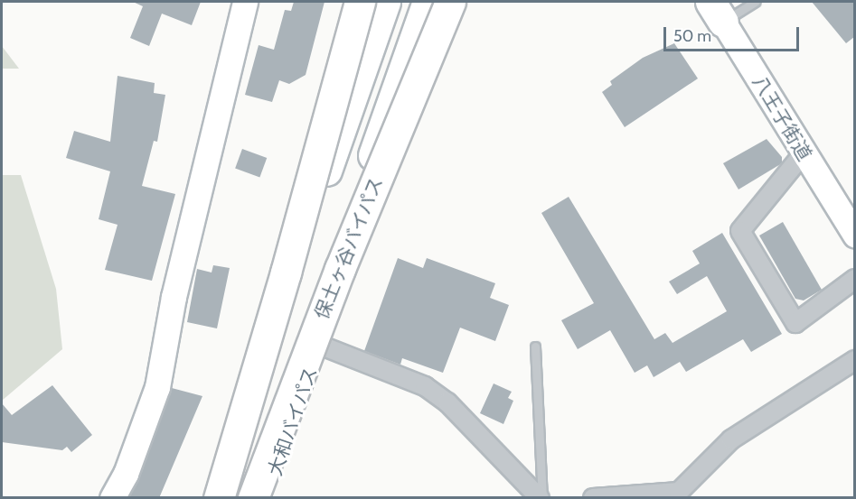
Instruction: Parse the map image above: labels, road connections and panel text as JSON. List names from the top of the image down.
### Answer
{
  "streets": {
    "highway": ["保土ヶ谷バイパス", "大和バイパス"],
    "street": ["八王子街道"]
  },
  "scale_bar": "50 m"
}
